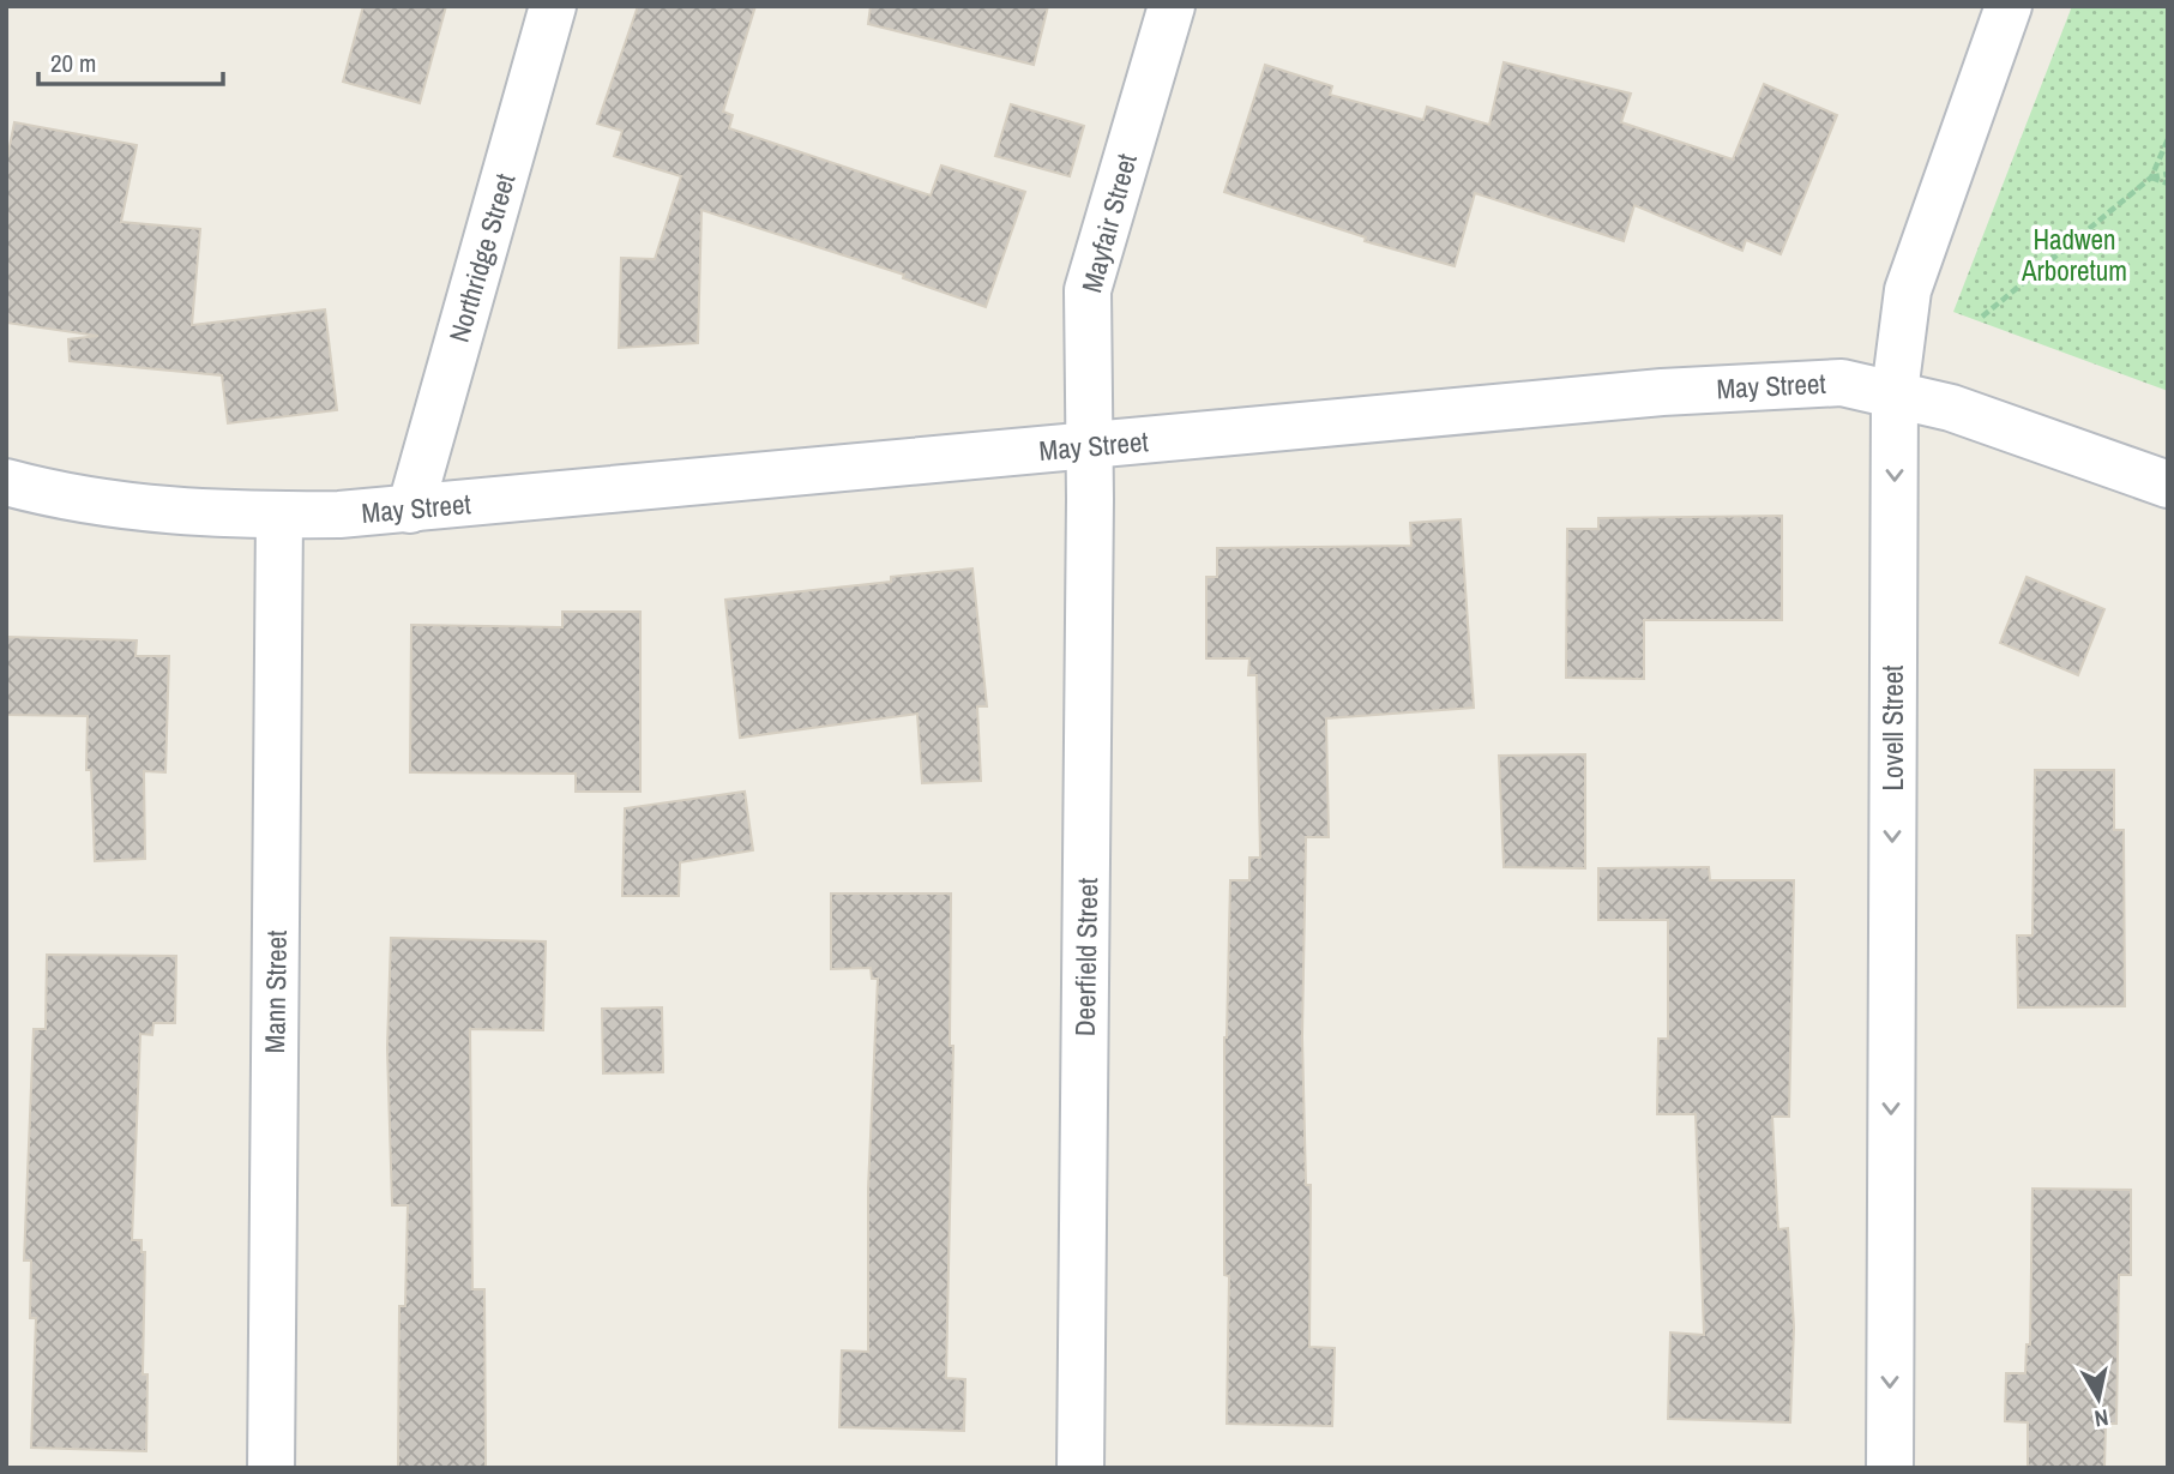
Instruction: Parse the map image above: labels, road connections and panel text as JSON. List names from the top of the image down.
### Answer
{
  "streets": {
    "street": [
      "Mayfair Street",
      "Northridge Street",
      "May Street",
      "Lovell Street",
      "Deerfield Street",
      "Mann Street"
    ]
  },
  "crossings": [
    ["Mayfair Street", "May Street"],
    ["Mayfair Street", "Deerfield Street"],
    ["Northridge Street", "May Street"],
    ["May Street", "Lovell Street"],
    ["May Street", "Deerfield Street"],
    ["May Street", "Mann Street"]
  ],
  "one_way": ["Lovell Street"],
  "parks": ["Hadwen Arboretum"],
  "scale_bar": "20 m",
  "north": "bottom"
}
